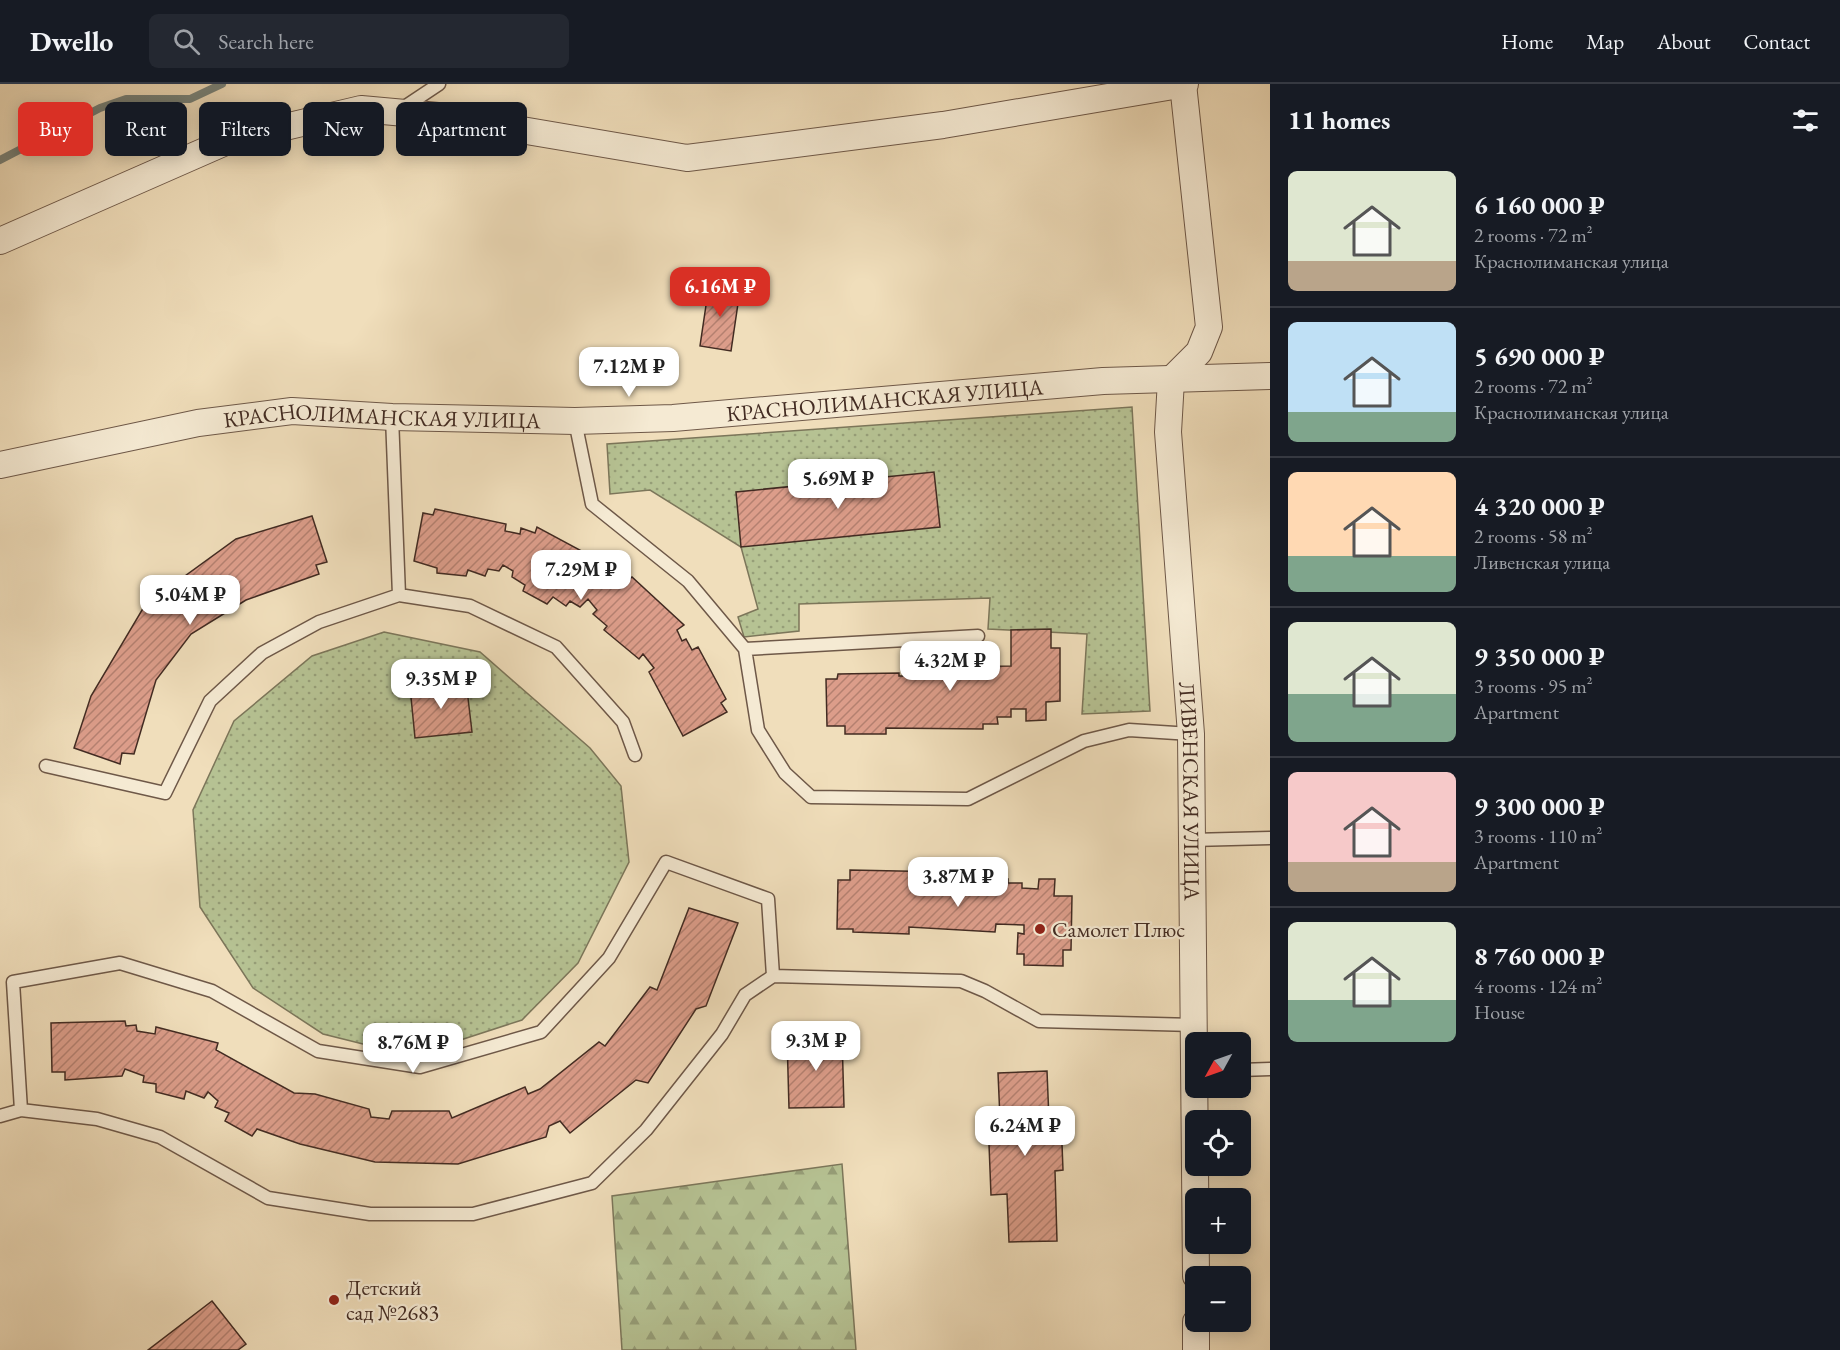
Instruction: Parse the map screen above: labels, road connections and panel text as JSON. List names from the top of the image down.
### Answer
{
  "streets": {
    "street": ["КРАСНОЛИМАНСКАЯ УЛИЦА", "ЛИВЕНСКАЯ УЛИЦА"]
  },
  "crossings": [
    ["КРАСНОЛИМАНСКАЯ УЛИЦА", "ЛИВЕНСКАЯ УЛИЦА"]
  ],
  "places": ["Самолет Плюс", "Детский сад №2683"],
  "north": "bottom left",
  "page": {
    "header": "Dwello",
    "search": "Search here",
    "nav": [
      "Home",
      "Map",
      "About",
      "Contact"
    ],
    "heading": "11 homes",
    "chip": [
      "Buy",
      "Rent",
      "Filters",
      "New",
      "Apartment"
    ],
    "list": [
      {
        "name": "6 160 000 ₽",
        "note": "2 rooms · 72 m² · Краснолиманская улица"
      },
      {
        "name": "5 690 000 ₽",
        "note": "2 rooms · 72 m² · Краснолиманская улица"
      },
      {
        "name": "4 320 000 ₽",
        "note": "2 rooms · 58 m² · Ливенская улица"
      },
      {
        "name": "9 350 000 ₽",
        "note": "3 rooms · 95 m² · Apartment"
      },
      {
        "name": "9 300 000 ₽",
        "note": "3 rooms · 110 m² · Apartment"
      },
      {
        "name": "8 760 000 ₽",
        "note": "4 rooms · 124 m² · House"
      }
    ],
    "price": [
      "6.16M ₽",
      "7.12M ₽",
      "5.69M ₽",
      "7.29M ₽",
      "5.04M ₽",
      "4.32M ₽",
      "9.35M ₽",
      "3.87M ₽",
      "9.3M ₽",
      "8.76M ₽",
      "6.24M ₽"
    ],
    "map_buttons": ["+", "−"]
  }
}
